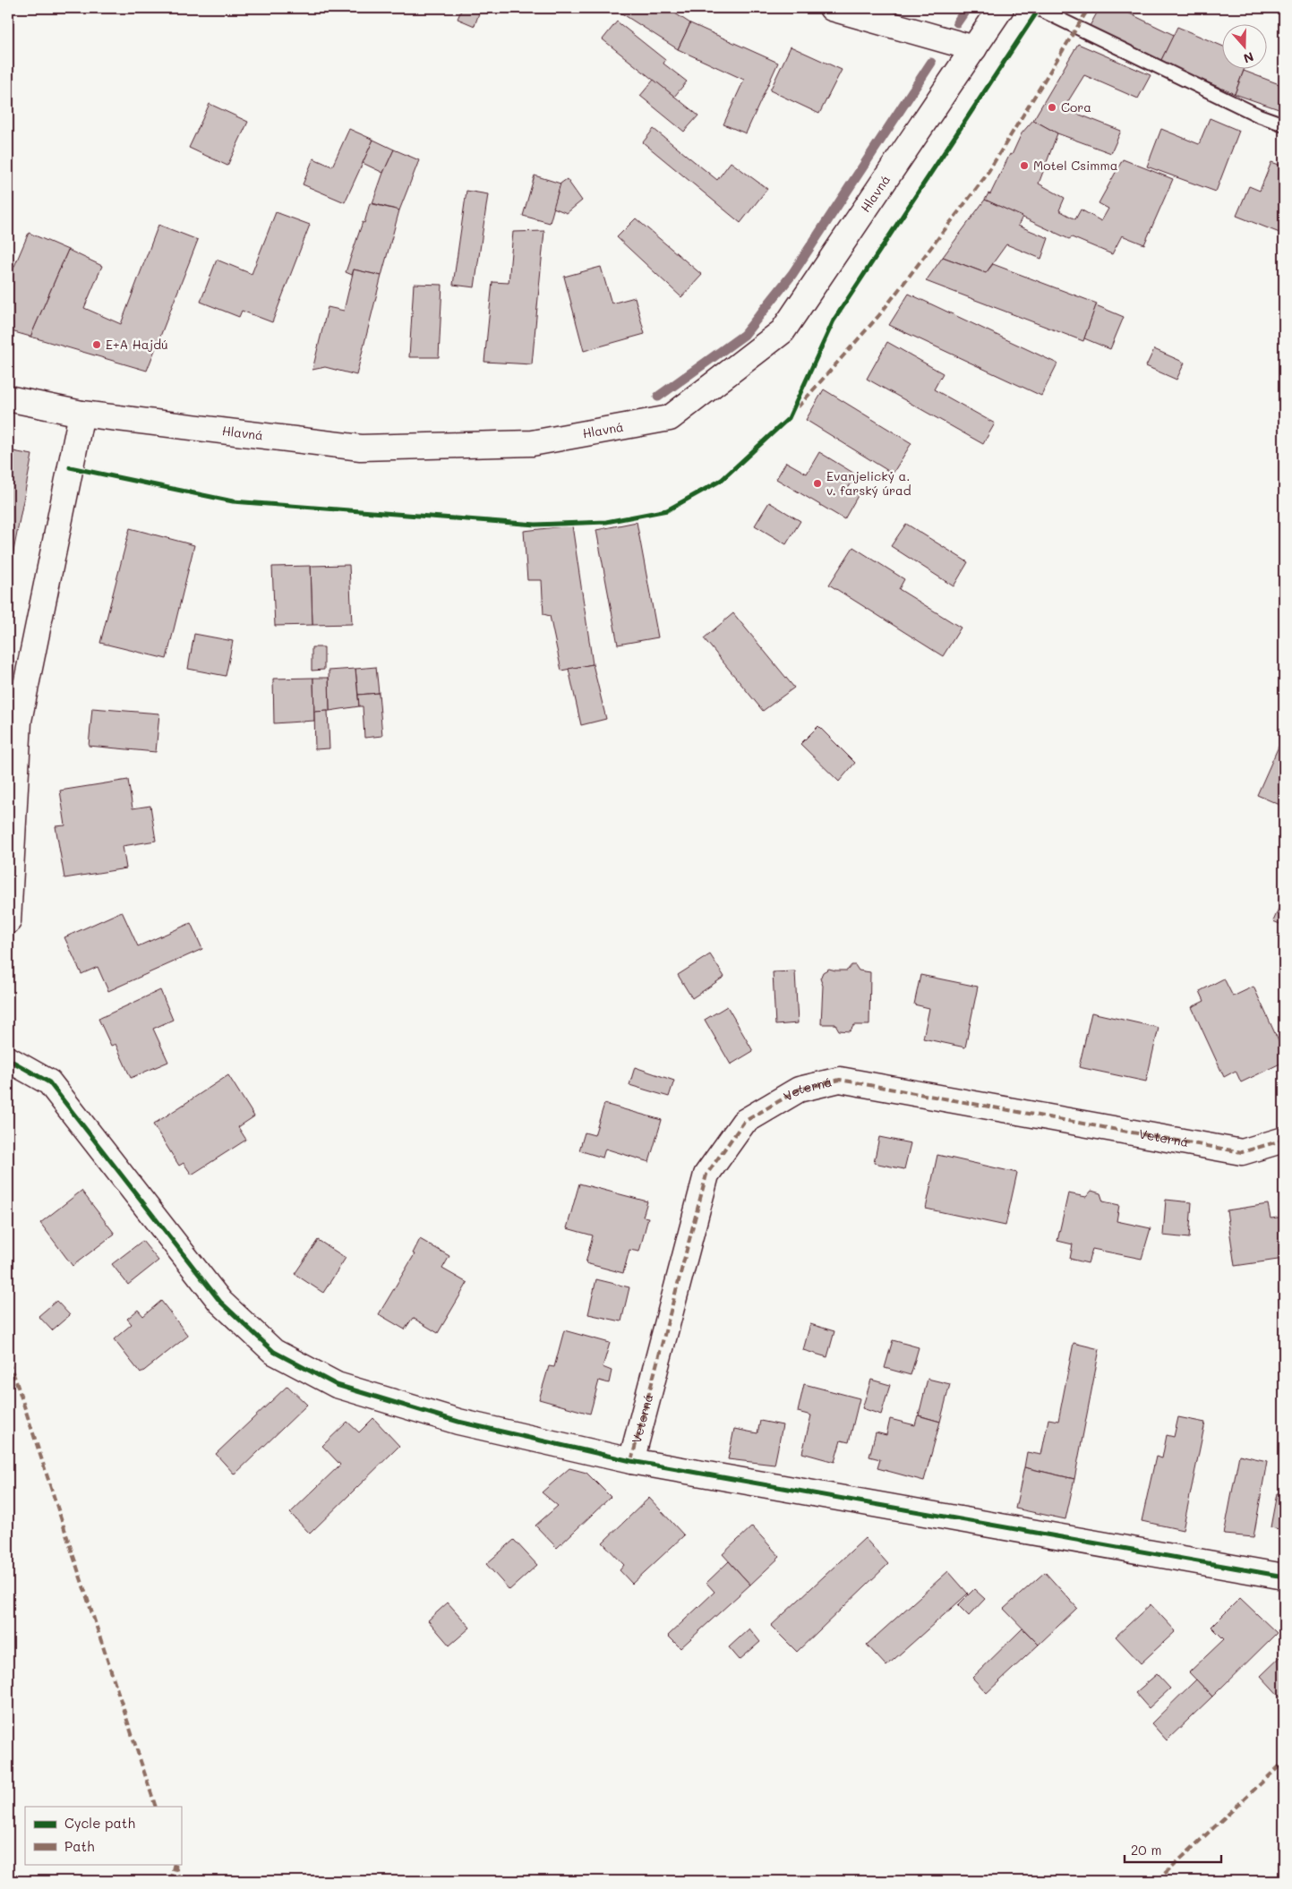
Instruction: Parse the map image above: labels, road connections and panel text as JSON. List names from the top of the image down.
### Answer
{
  "streets": {
    "street": ["Hlavná", "Veterná"]
  },
  "places": [
    "Cora",
    "Motel Csimma",
    "E+A Hajdú",
    "Evanjelický a. v. farský úrad"
  ],
  "legend": ["Cycle path", "Path"],
  "scale_bar": "20 m",
  "north": "bottom"
}
